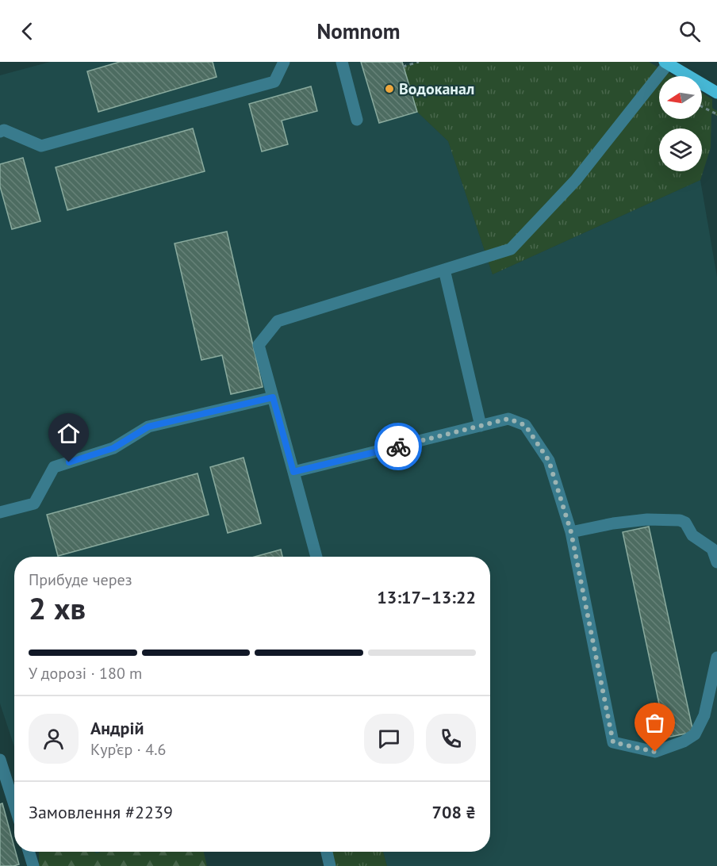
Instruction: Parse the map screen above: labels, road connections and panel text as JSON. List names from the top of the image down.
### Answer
{
  "places": ["Водоканал"],
  "north": "left",
  "page": {
    "header": "Nomnom",
    "heading": ["2 хв", "Прибуде через", "13:17–13:22"],
    "panel": [
      "Андрій",
      "Кур’єр · 4.6",
      "Замовлення #2239",
      "708 ₴"
    ],
    "bar": "У дорозі · 180 m"
  }
}
